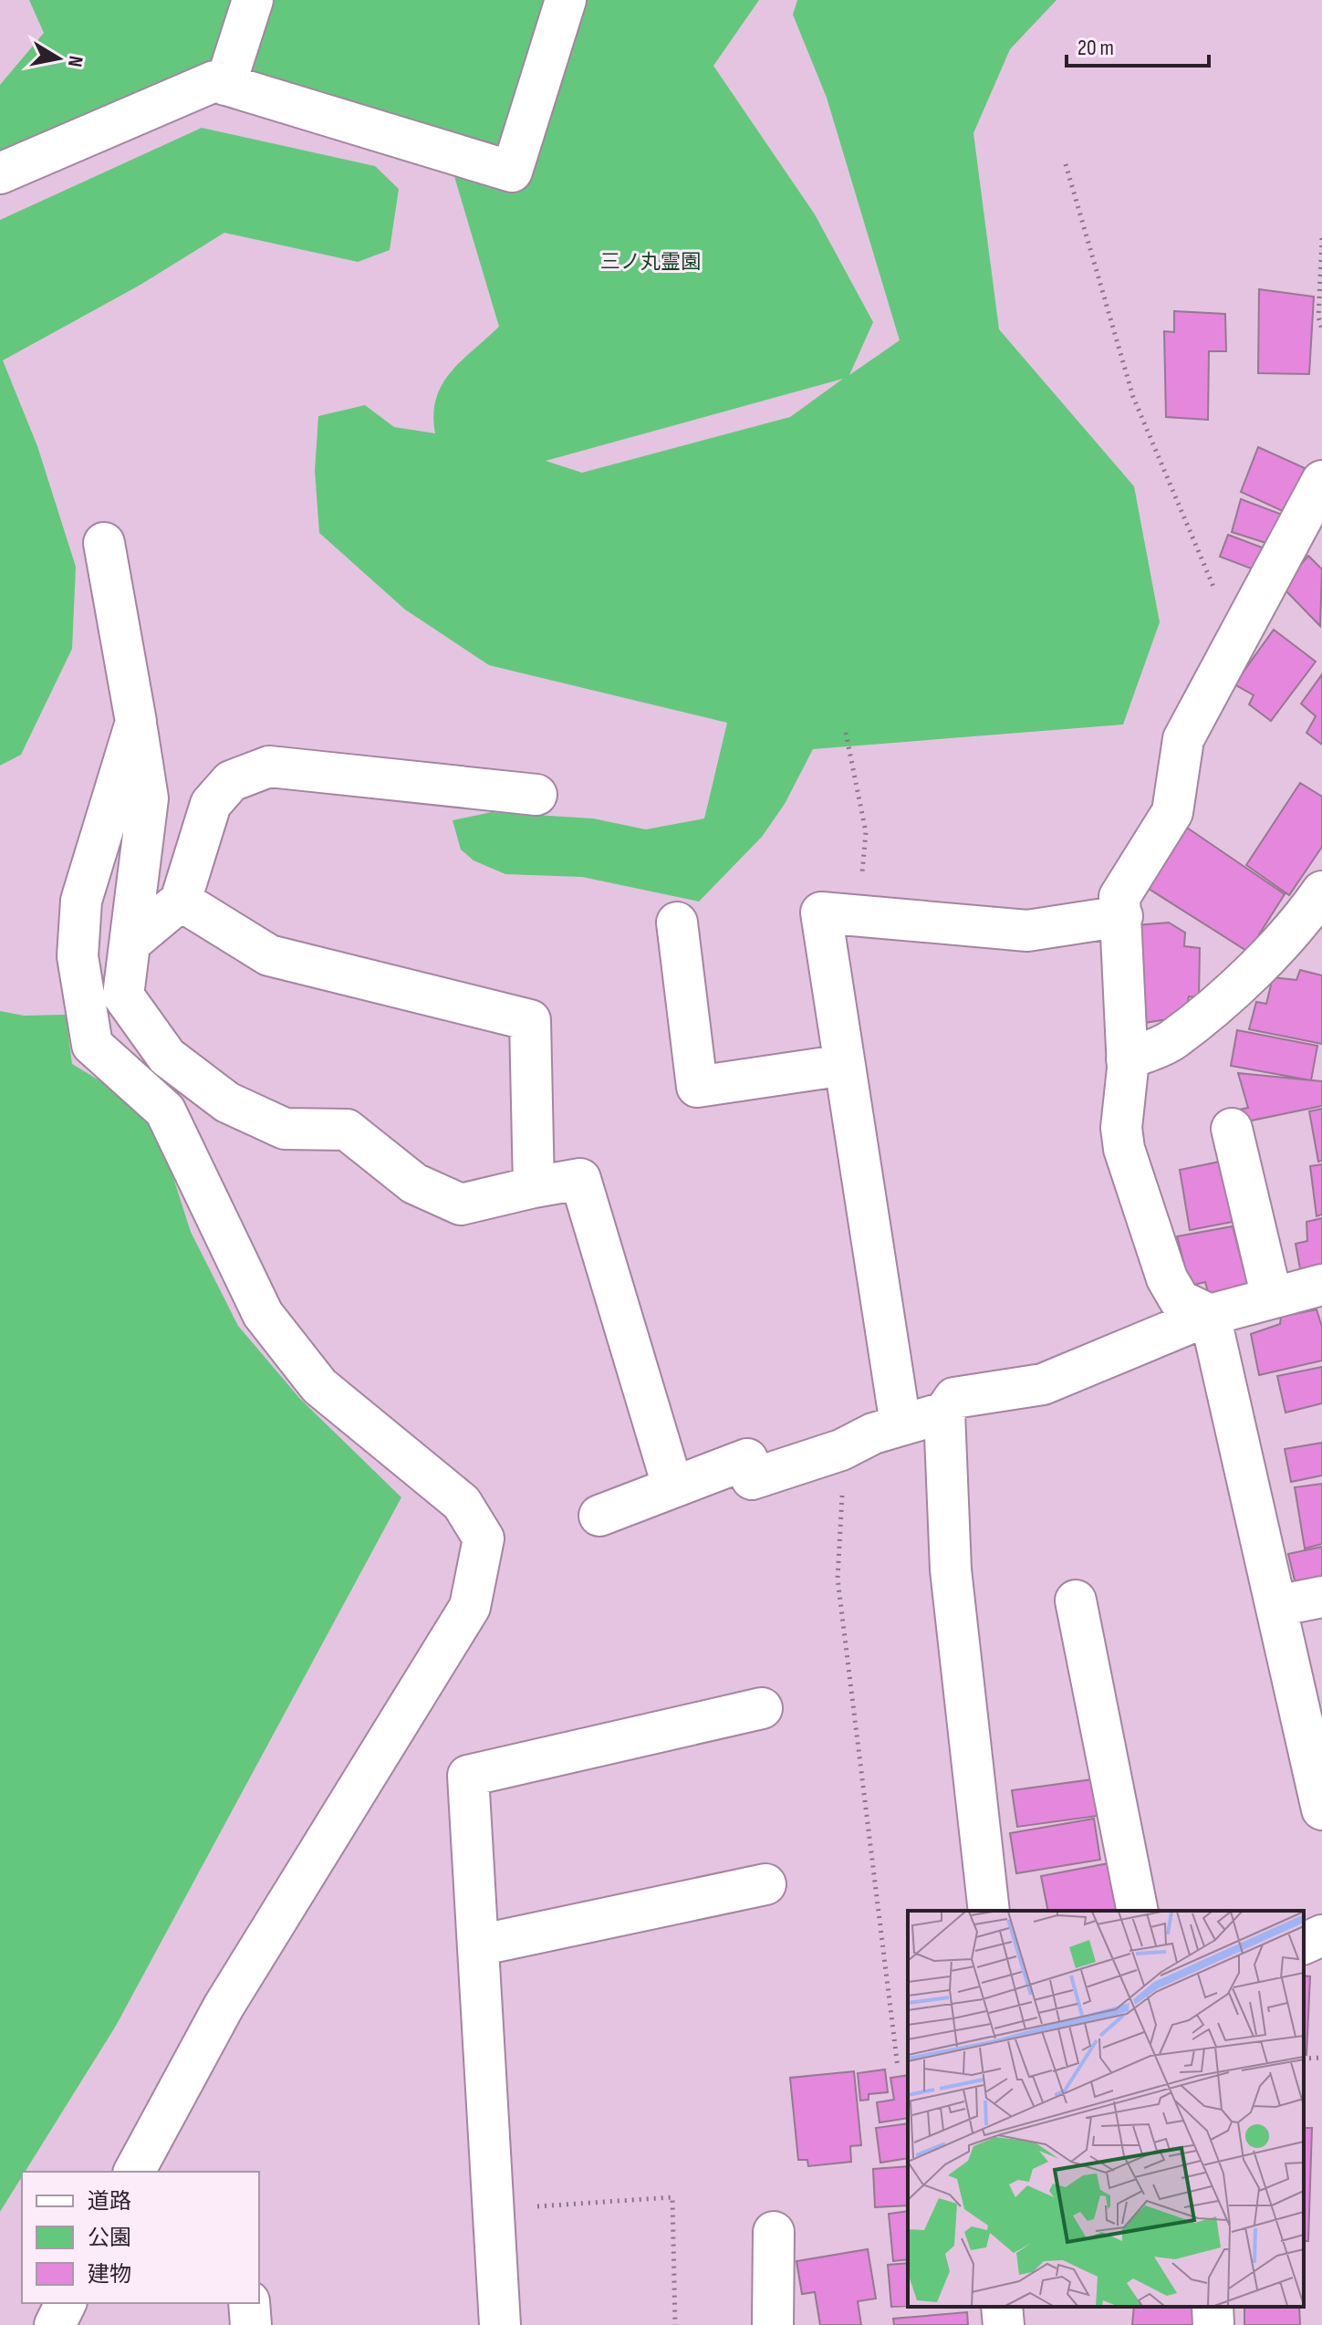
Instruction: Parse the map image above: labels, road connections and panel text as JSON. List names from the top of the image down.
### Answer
{
  "parks": ["三ノ丸霊園"],
  "legend": ["道路", "公園", "建物"],
  "scale_bar": "20 m",
  "north": "right"
}
